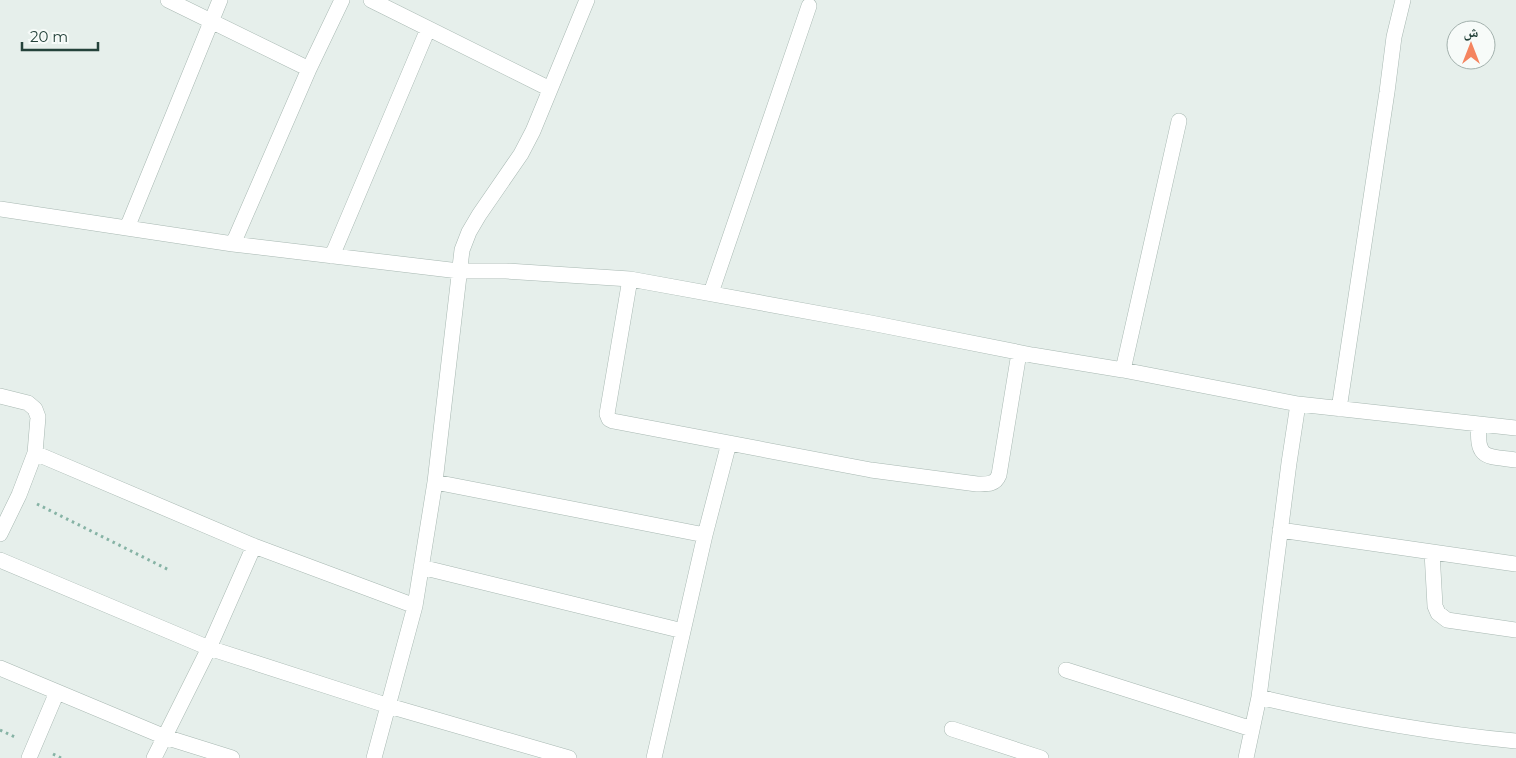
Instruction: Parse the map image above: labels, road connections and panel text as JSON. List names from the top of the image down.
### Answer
{
  "scale_bar": "20 m",
  "north": "top"
}
